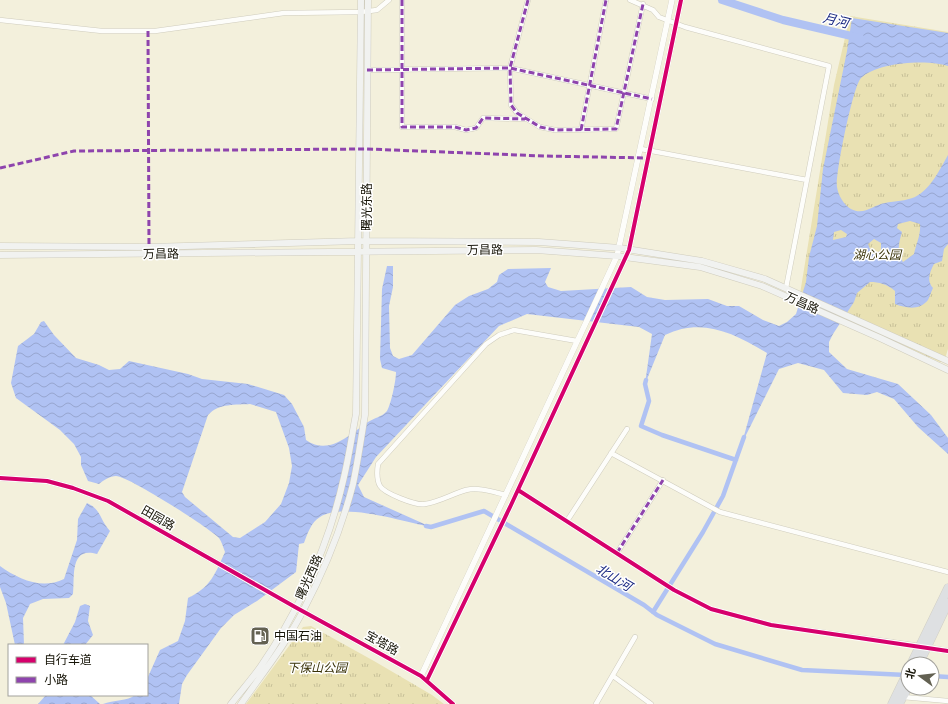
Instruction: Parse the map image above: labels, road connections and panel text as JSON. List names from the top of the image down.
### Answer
{
  "streets": {
    "main road": ["曙光东路", "万昌路", "曙光西路"],
    "street": ["田园路", "宝塔路"]
  },
  "crossings": [
    ["曙光东路", "万昌路"],
    ["曙光东路", "曙光西路"],
    ["田园路", "曙光西路"],
    ["田园路", "宝塔路"],
    ["曙光西路", "宝塔路"]
  ],
  "water": ["月河", "北山河"],
  "parks": ["湖心公园", "下保山公园"],
  "places": {
    "fuel station": ["中国石油"]
  },
  "legend": ["自行车道", "小路"],
  "north": "left"
}
